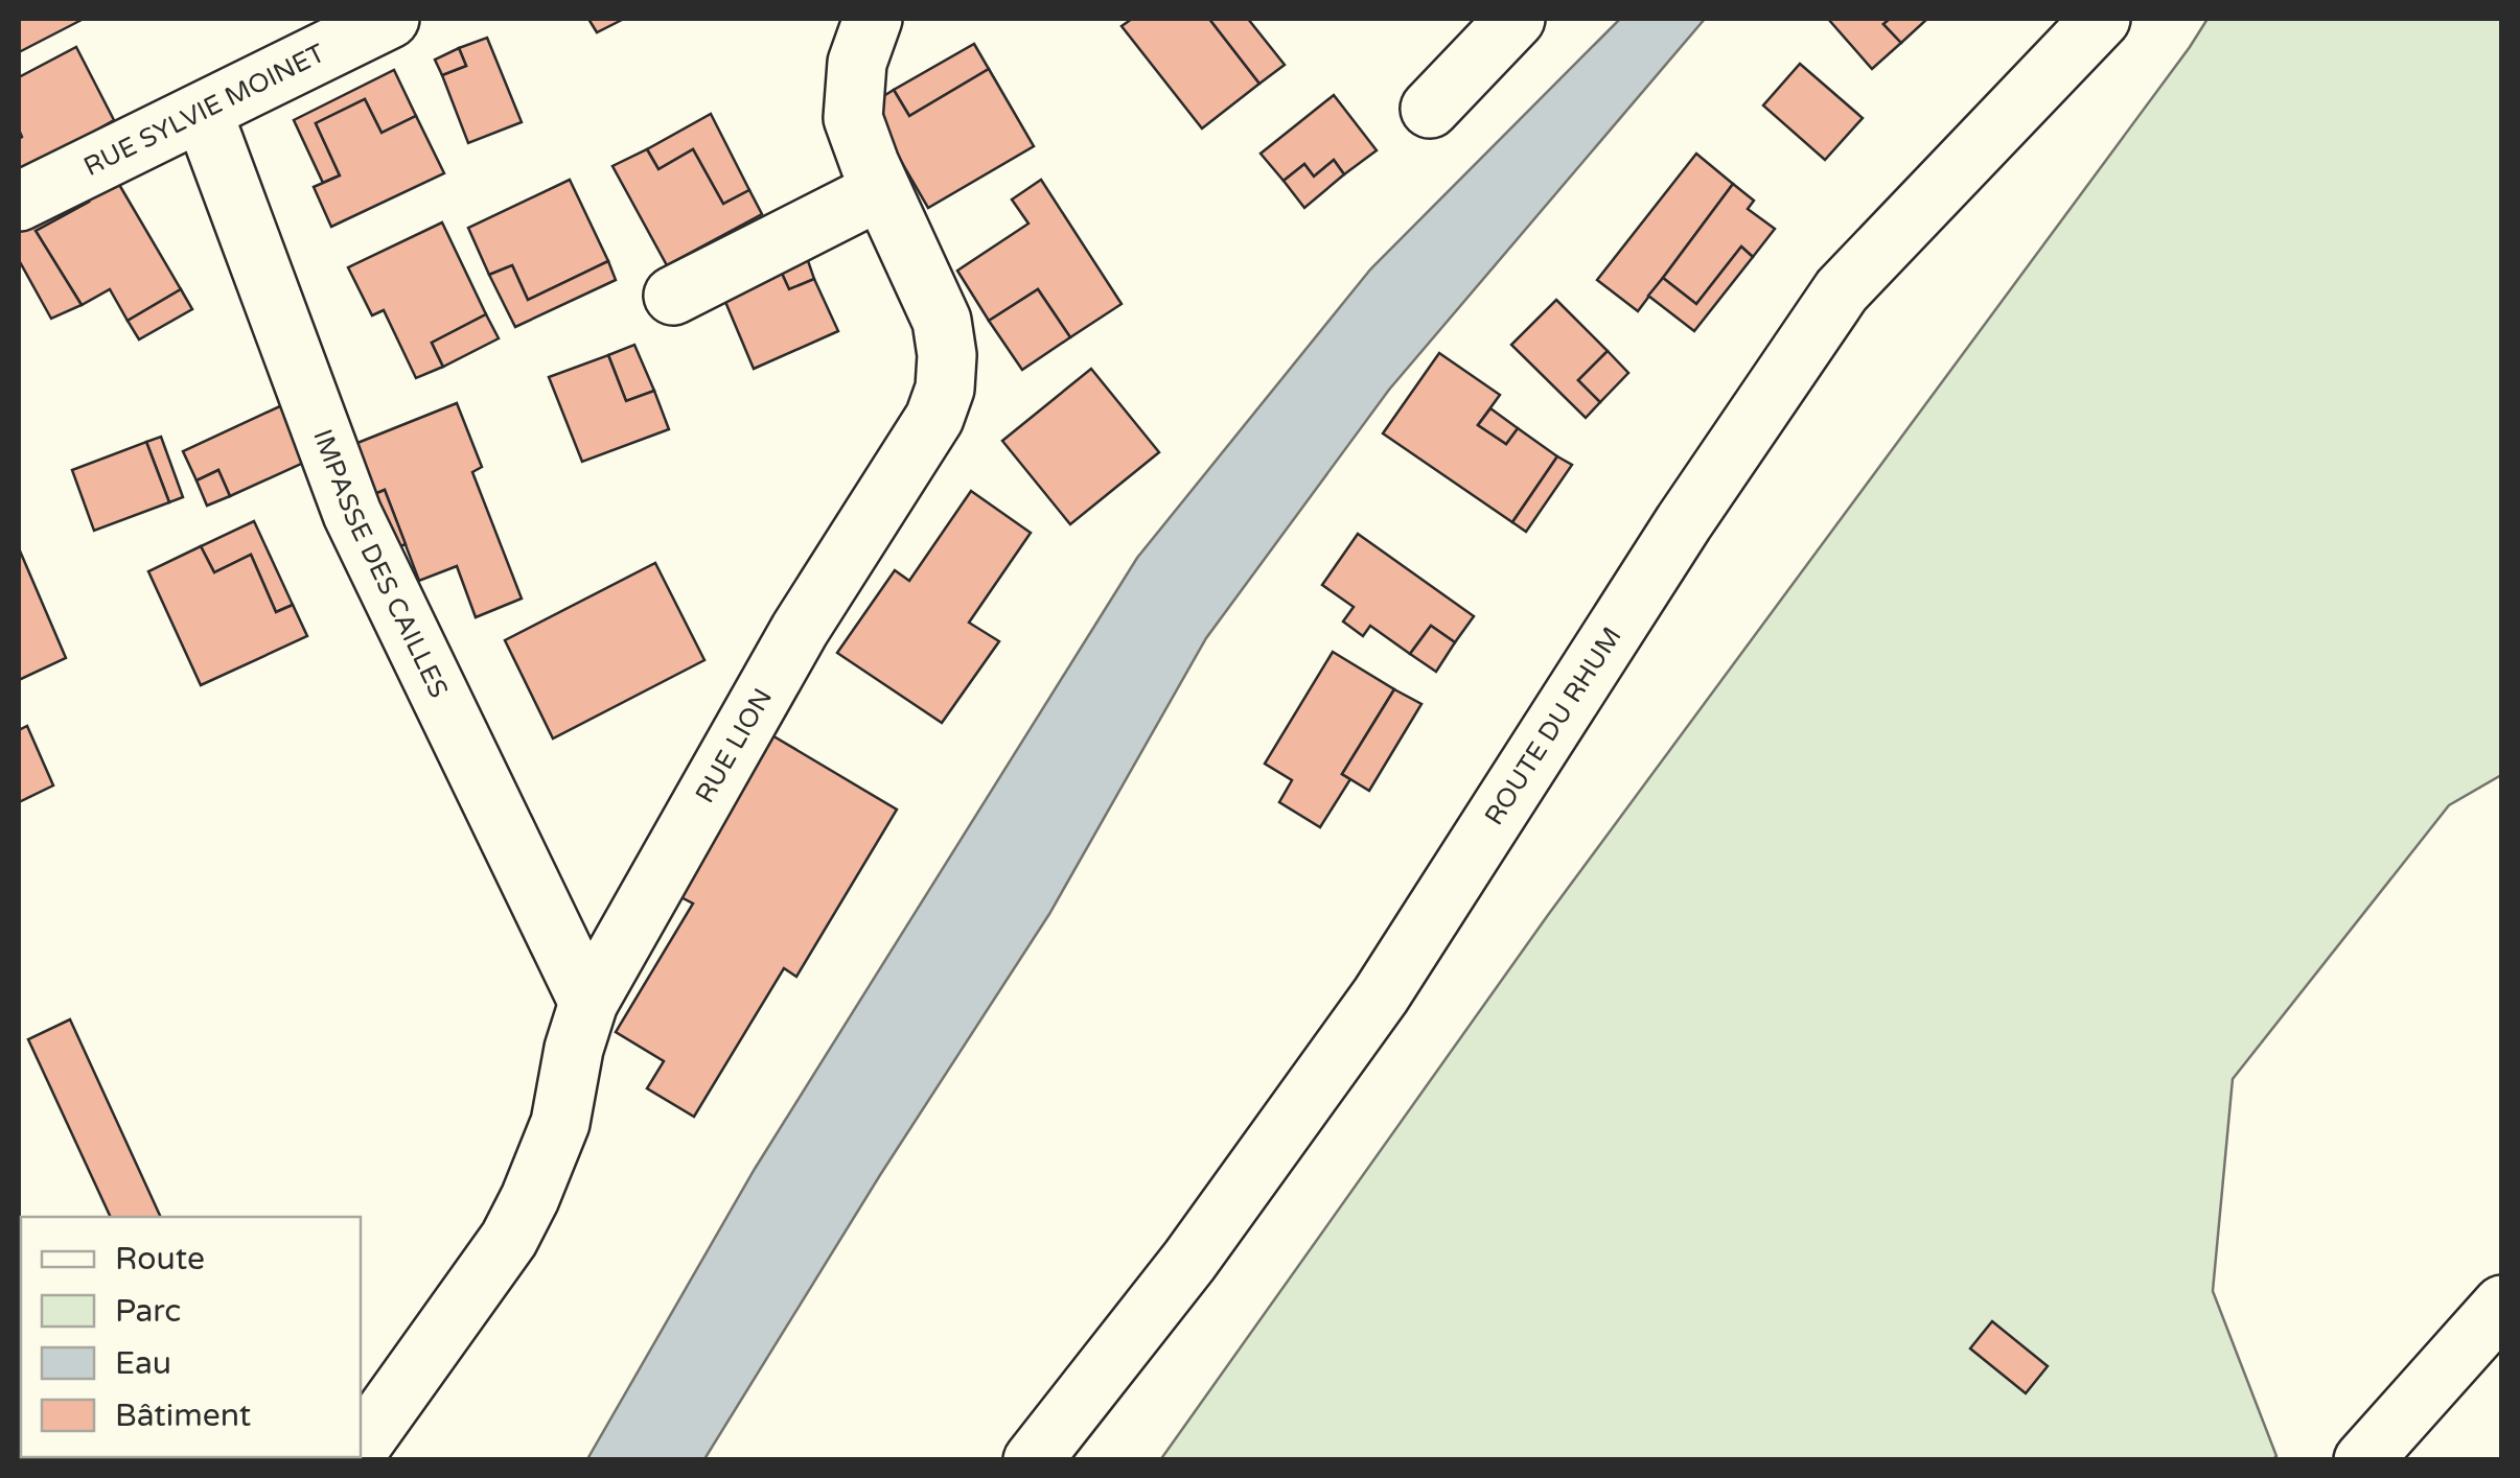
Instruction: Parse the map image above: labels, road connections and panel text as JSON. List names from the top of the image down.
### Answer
{
  "streets": {
    "street": [
      "RUE SYLVIE MOINET",
      "IMPASSE DES CAILLES",
      "ROUTE DU RHUM",
      "RUE LION"
    ]
  },
  "crossings": [
    ["RUE SYLVIE MOINET", "IMPASSE DES CAILLES"],
    ["IMPASSE DES CAILLES", "RUE LION"]
  ],
  "legend": [
    "Route",
    "Parc",
    "Eau",
    "Bâtiment"
  ]
}
